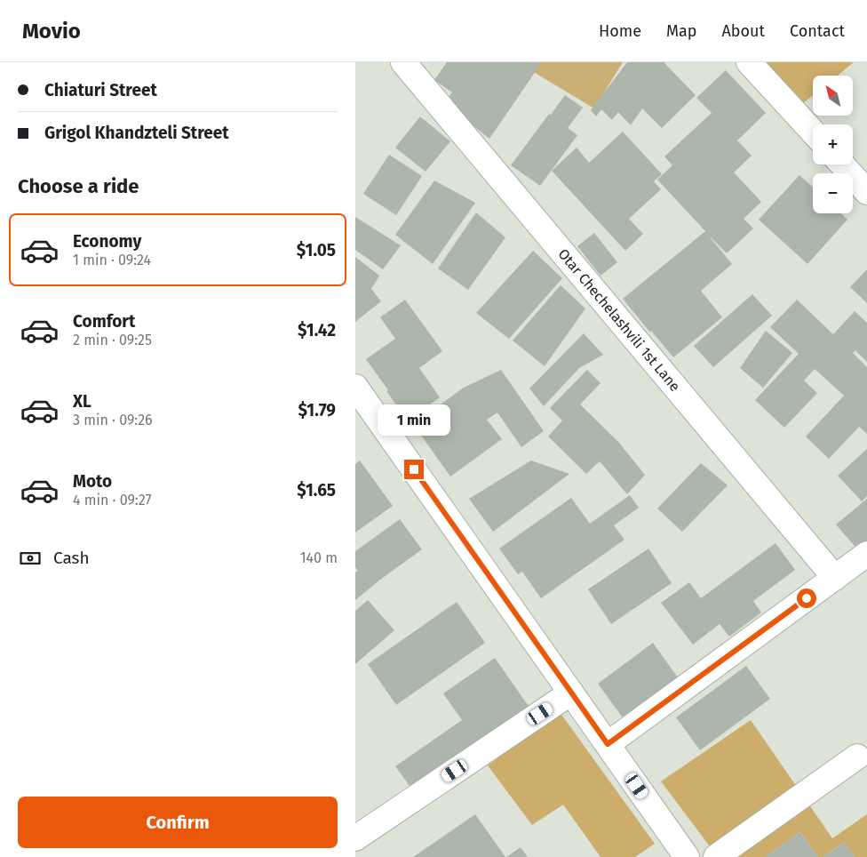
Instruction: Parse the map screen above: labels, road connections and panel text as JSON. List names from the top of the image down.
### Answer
{
  "streets": {
    "street": ["Otar Chechelashvili 1st Lane"]
  },
  "north": "top left",
  "page": {
    "header": "Movio",
    "nav": [
      "Home",
      "Map",
      "About",
      "Contact"
    ],
    "banner": ["Chiaturi Street", "Grigol Khandzteli Street"],
    "map_buttons": ["+", "−"],
    "heading": "Choose a ride",
    "list": [
      {
        "name": "Economy",
        "note": "1 min · 09:24",
        "value": "$1.05"
      },
      {
        "name": "Comfort",
        "note": "2 min · 09:25",
        "value": "$1.42"
      },
      {
        "name": "XL",
        "note": "3 min · 09:26",
        "value": "$1.79"
      },
      {
        "name": "Moto",
        "note": "4 min · 09:27",
        "value": "$1.65"
      }
    ],
    "bubble": "1 min",
    "pay": ["Cash", "140 m"],
    "buttons": "Confirm"
  }
}
